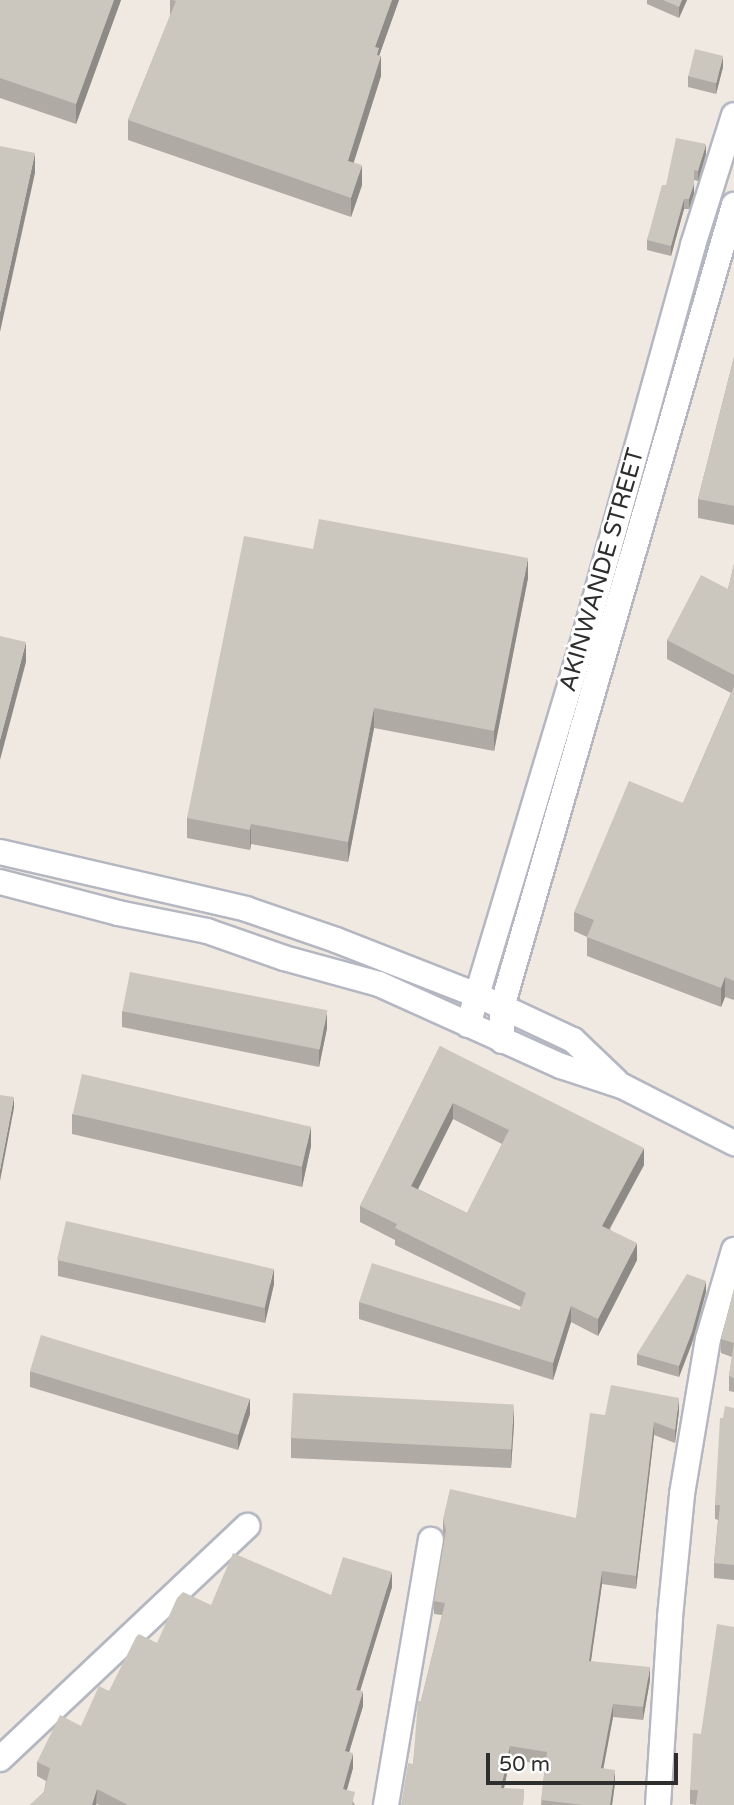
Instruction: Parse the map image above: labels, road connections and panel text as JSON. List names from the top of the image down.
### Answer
{
  "streets": {
    "street": ["AKINWANDE STREET"]
  },
  "scale_bar": "50 m"
}
